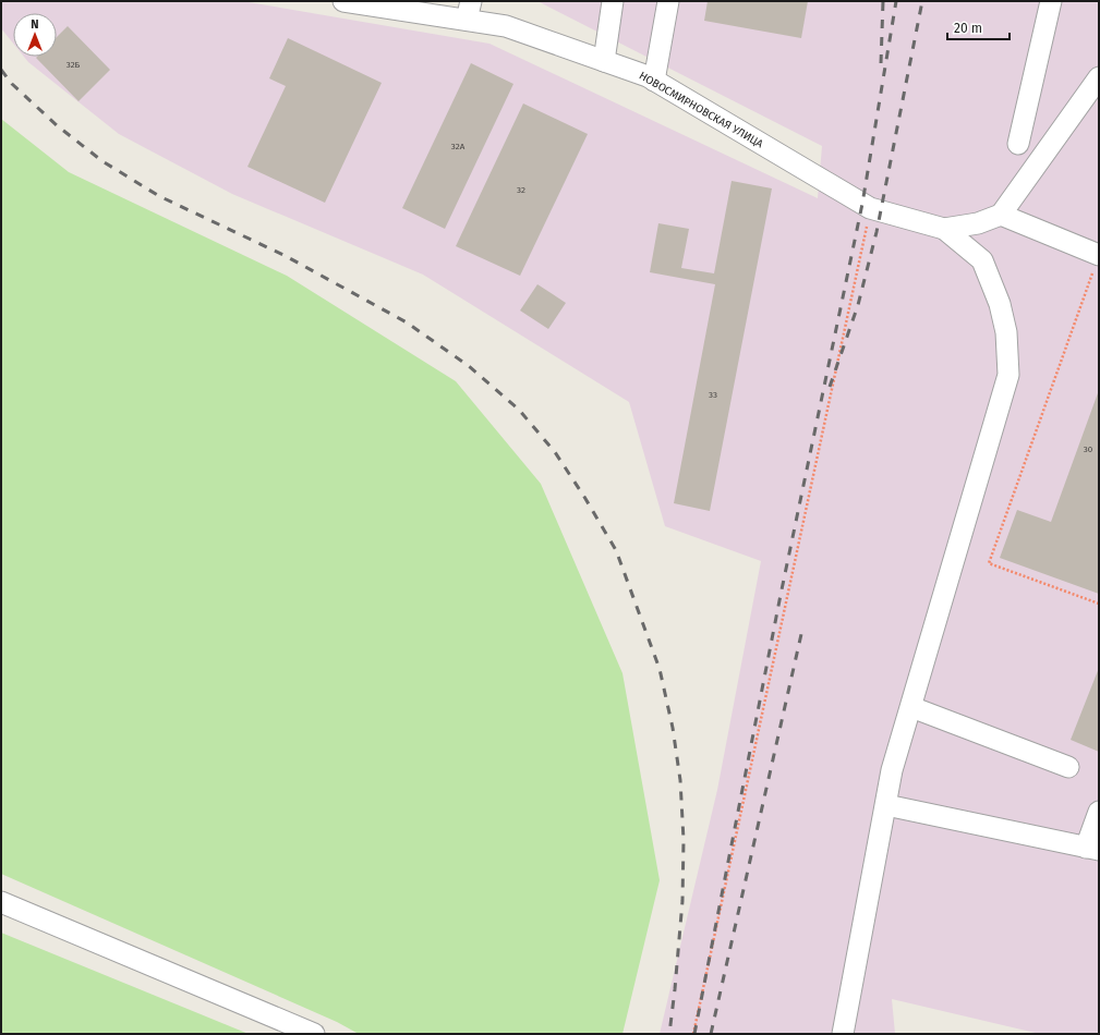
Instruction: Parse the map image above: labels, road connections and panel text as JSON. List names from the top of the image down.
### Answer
{
  "streets": {
    "street": ["НОВОСМИРНОВСКАЯ УЛИЦА"]
  },
  "house_numbers": [
    "32Б",
    "32А",
    "32",
    "33",
    "30"
  ],
  "scale_bar": "20 m",
  "north": "top"
}
